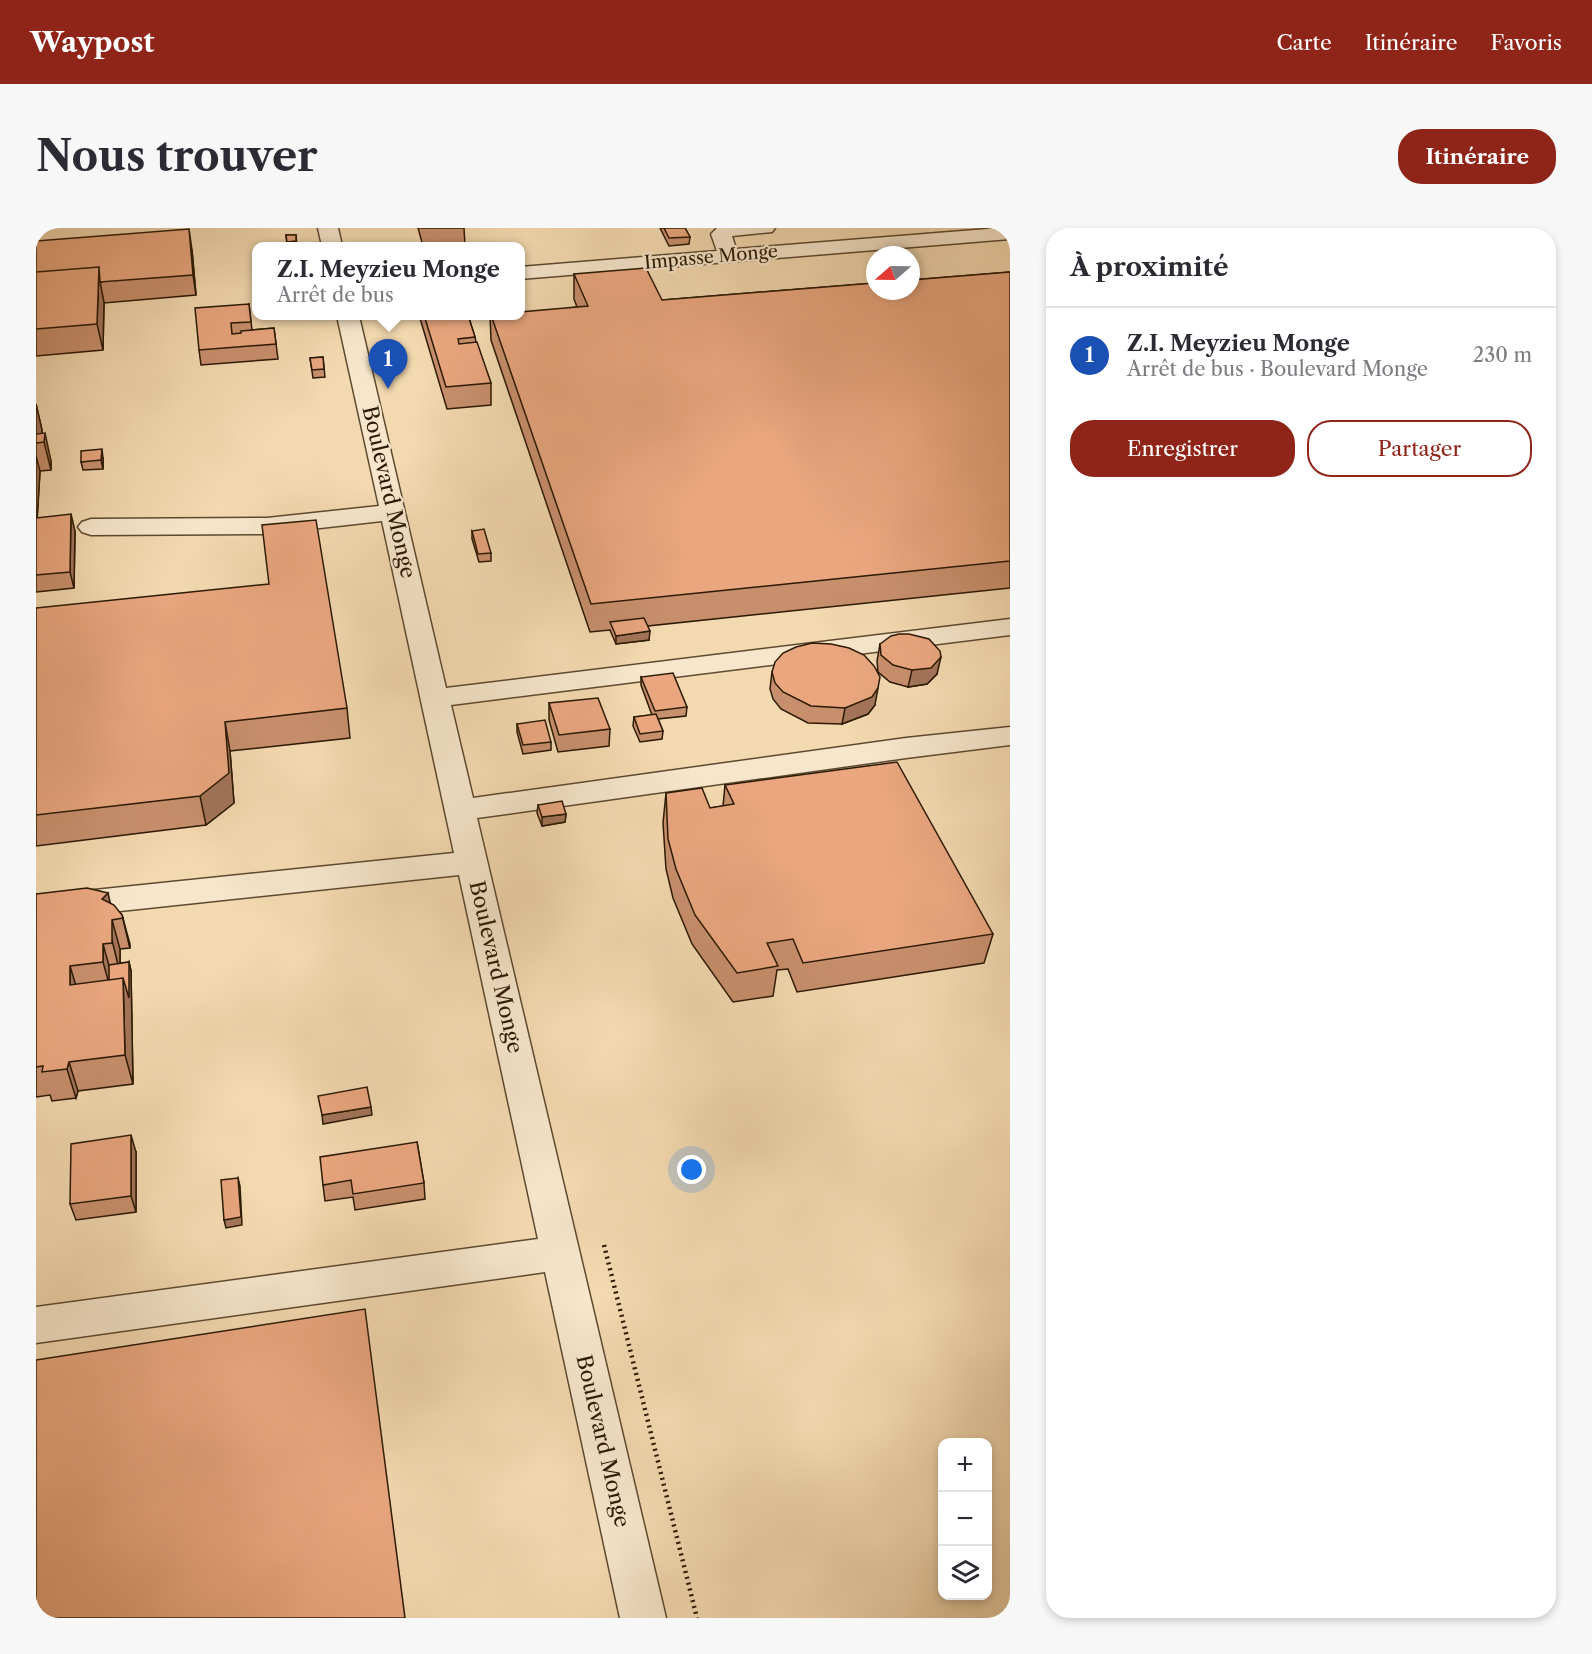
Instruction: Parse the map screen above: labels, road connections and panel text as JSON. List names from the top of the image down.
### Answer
{
  "streets": {
    "street": ["Impasse Monge", "Boulevard Monge"]
  },
  "north": "left",
  "page": {
    "header": "Waypost",
    "nav": ["Carte", "Itinéraire", "Favoris"],
    "buttons": [
      "Itinéraire",
      ["Enregistrer", "Partager"]
    ],
    "title": "Nous trouver",
    "heading": "À proximité",
    "popup": ["Z.I. Meyzieu Monge", "Arrêt de bus"],
    "list": [
      {
        "mark": "1",
        "name": "Z.I. Meyzieu Monge",
        "note": "Arrêt de bus · Boulevard Monge",
        "value": "230 m"
      }
    ],
    "pins": "1",
    "map_buttons": ["+", "−"]
  }
}
